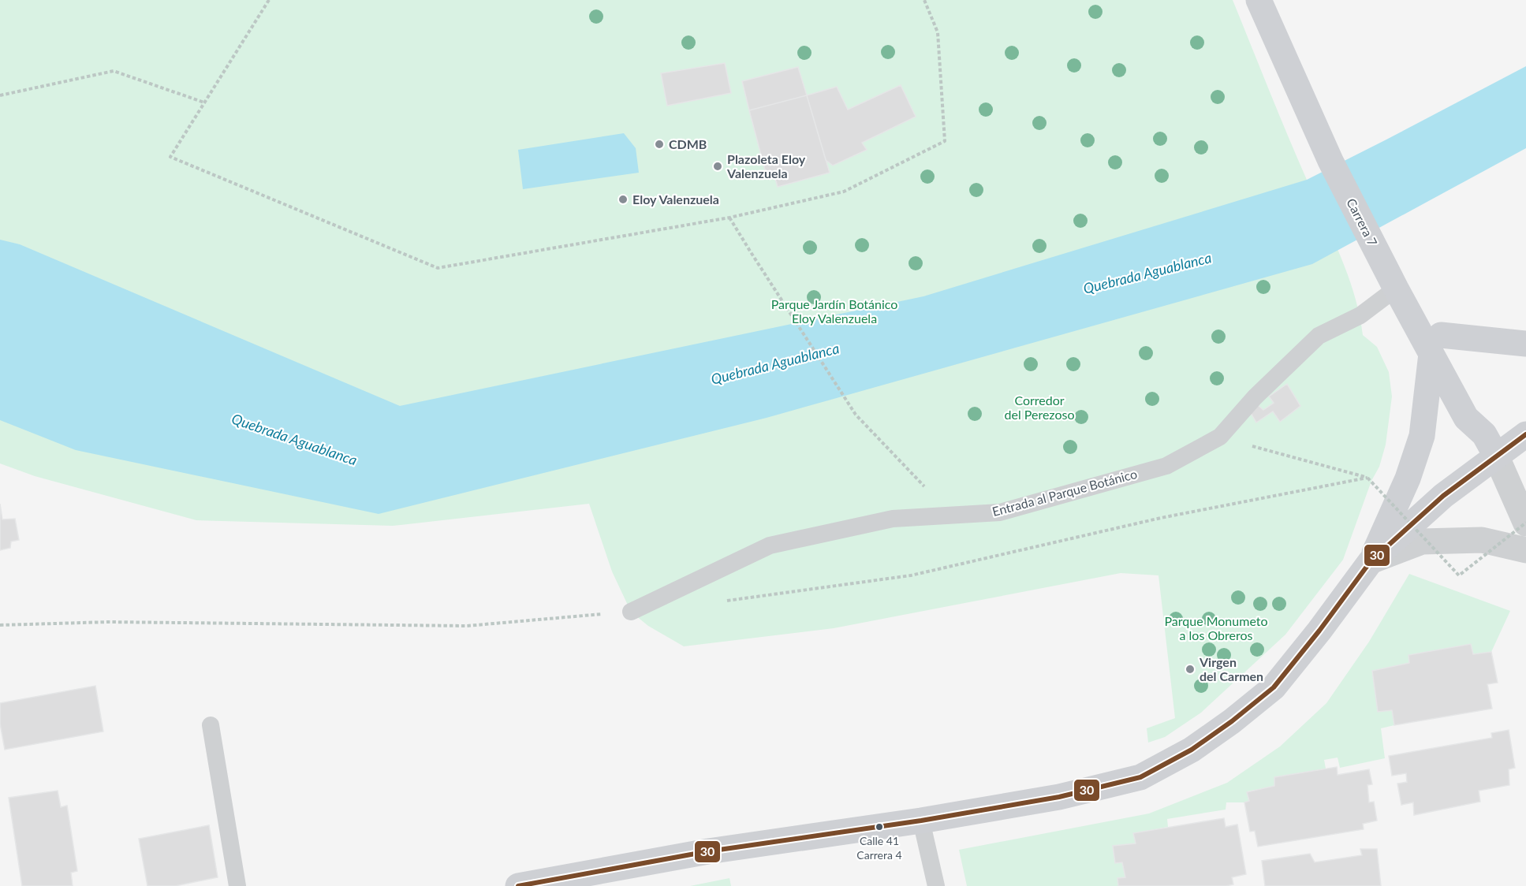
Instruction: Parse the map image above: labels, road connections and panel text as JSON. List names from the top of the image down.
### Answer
{
  "streets": {
    "main road": ["Carrera 7"],
    "lane": ["Entrada al Parque Botánico"]
  },
  "crossings": [
    ["Carrera 7", "Entrada al Parque Botánico"]
  ],
  "water": ["Quebrada Aguablanca"],
  "parks": ["Parque Jardín Botánico Eloy Valenzuela", "Corredor del Perezoso", "Parque Monumeto a los Obreros"],
  "places": [
    "CDMB",
    "Plazoleta Eloy Valenzuela",
    "Eloy Valenzuela",
    "Virgen del Carmen",
    "Calle 41 Carrera 4"
  ],
  "lines": ["transit line 30"]
}
